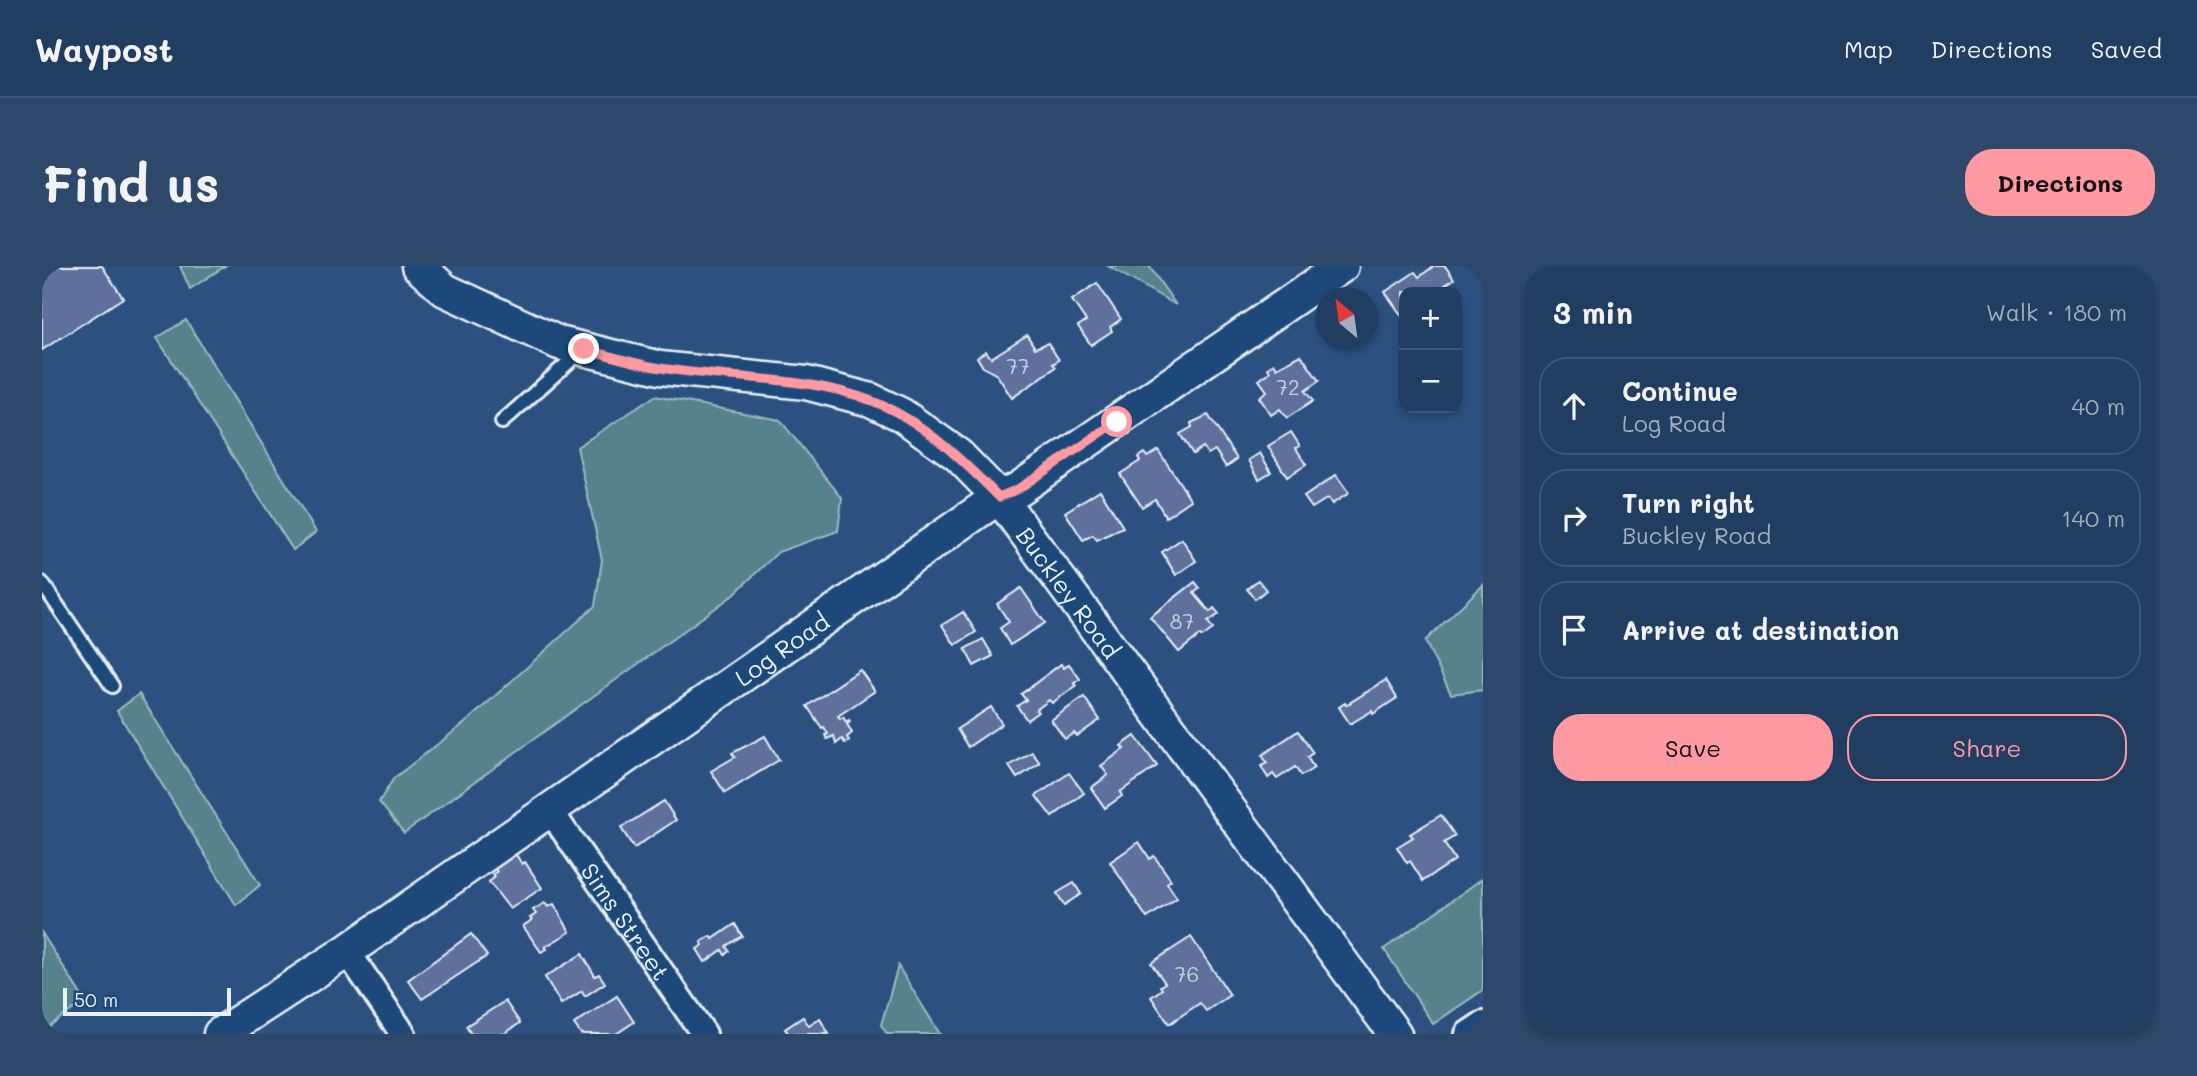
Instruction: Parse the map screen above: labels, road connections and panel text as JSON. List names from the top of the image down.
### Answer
{
  "streets": {
    "street": ["Buckley Road", "Log Road", "Sims Street"]
  },
  "crossings": [
    ["Buckley Road", "Log Road"],
    ["Log Road", "Sims Street"]
  ],
  "house_numbers": [
    "77",
    "72",
    "87",
    "76"
  ],
  "scale_bar": "50 m",
  "north": "top left",
  "page": {
    "header": "Waypost",
    "nav": ["Map", "Directions", "Saved"],
    "buttons": [
      "Directions",
      ["Save", "Share"]
    ],
    "title": "Find us",
    "heading": ["3 min", "Walk · 180 m"],
    "map_buttons": ["+", "−"],
    "list": [
      ["Continue", "Log Road", "40 m"],
      ["Turn right", "Buckley Road", "140 m"],
      "Arrive at destination"
    ],
    "scale": "50 m"
  }
}
